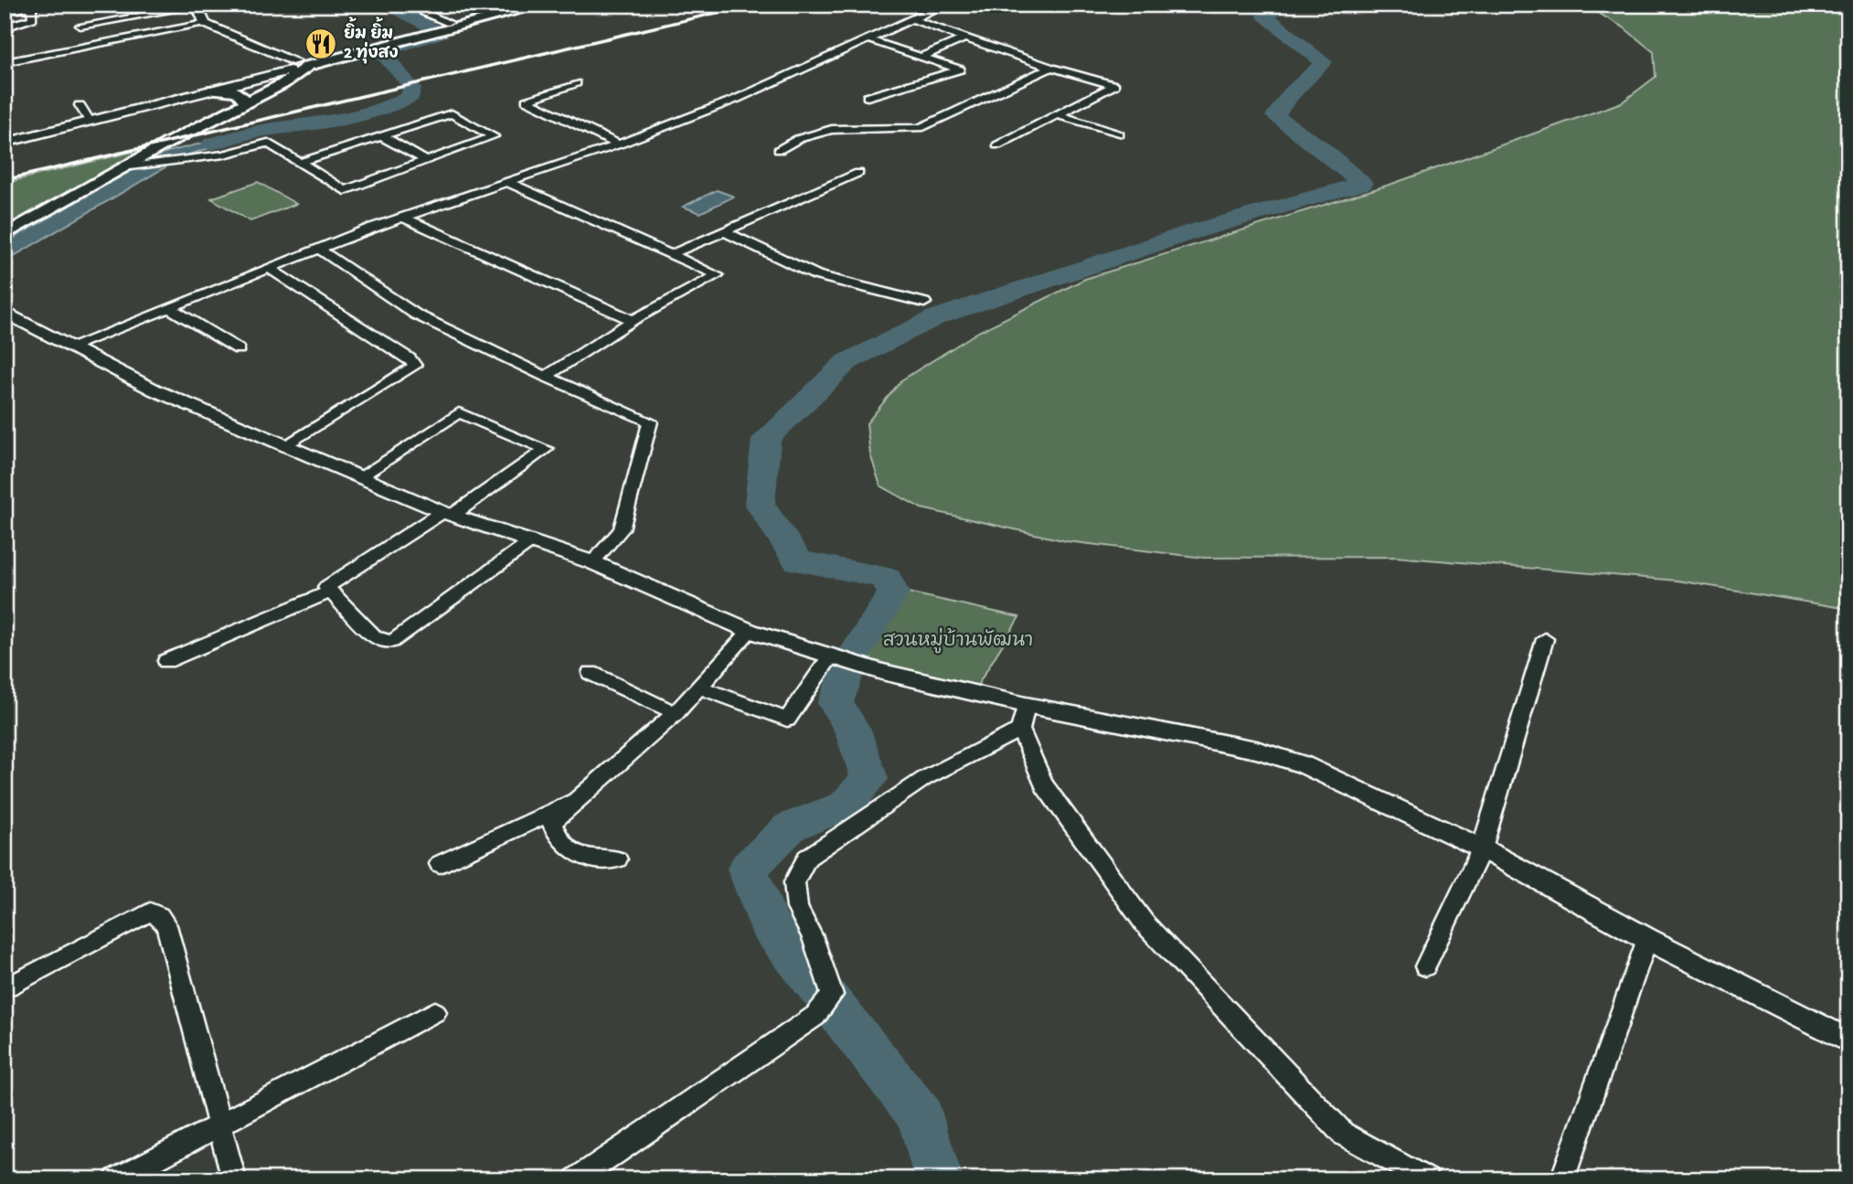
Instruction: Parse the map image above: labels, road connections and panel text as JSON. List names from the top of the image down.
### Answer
{
  "parks": ["สวนหมู่บ้านพัฒนา"],
  "places": {
    "restaurant": ["ยิ้ม ยิ้ม 2 ทุ่งสง"]
  }
}
